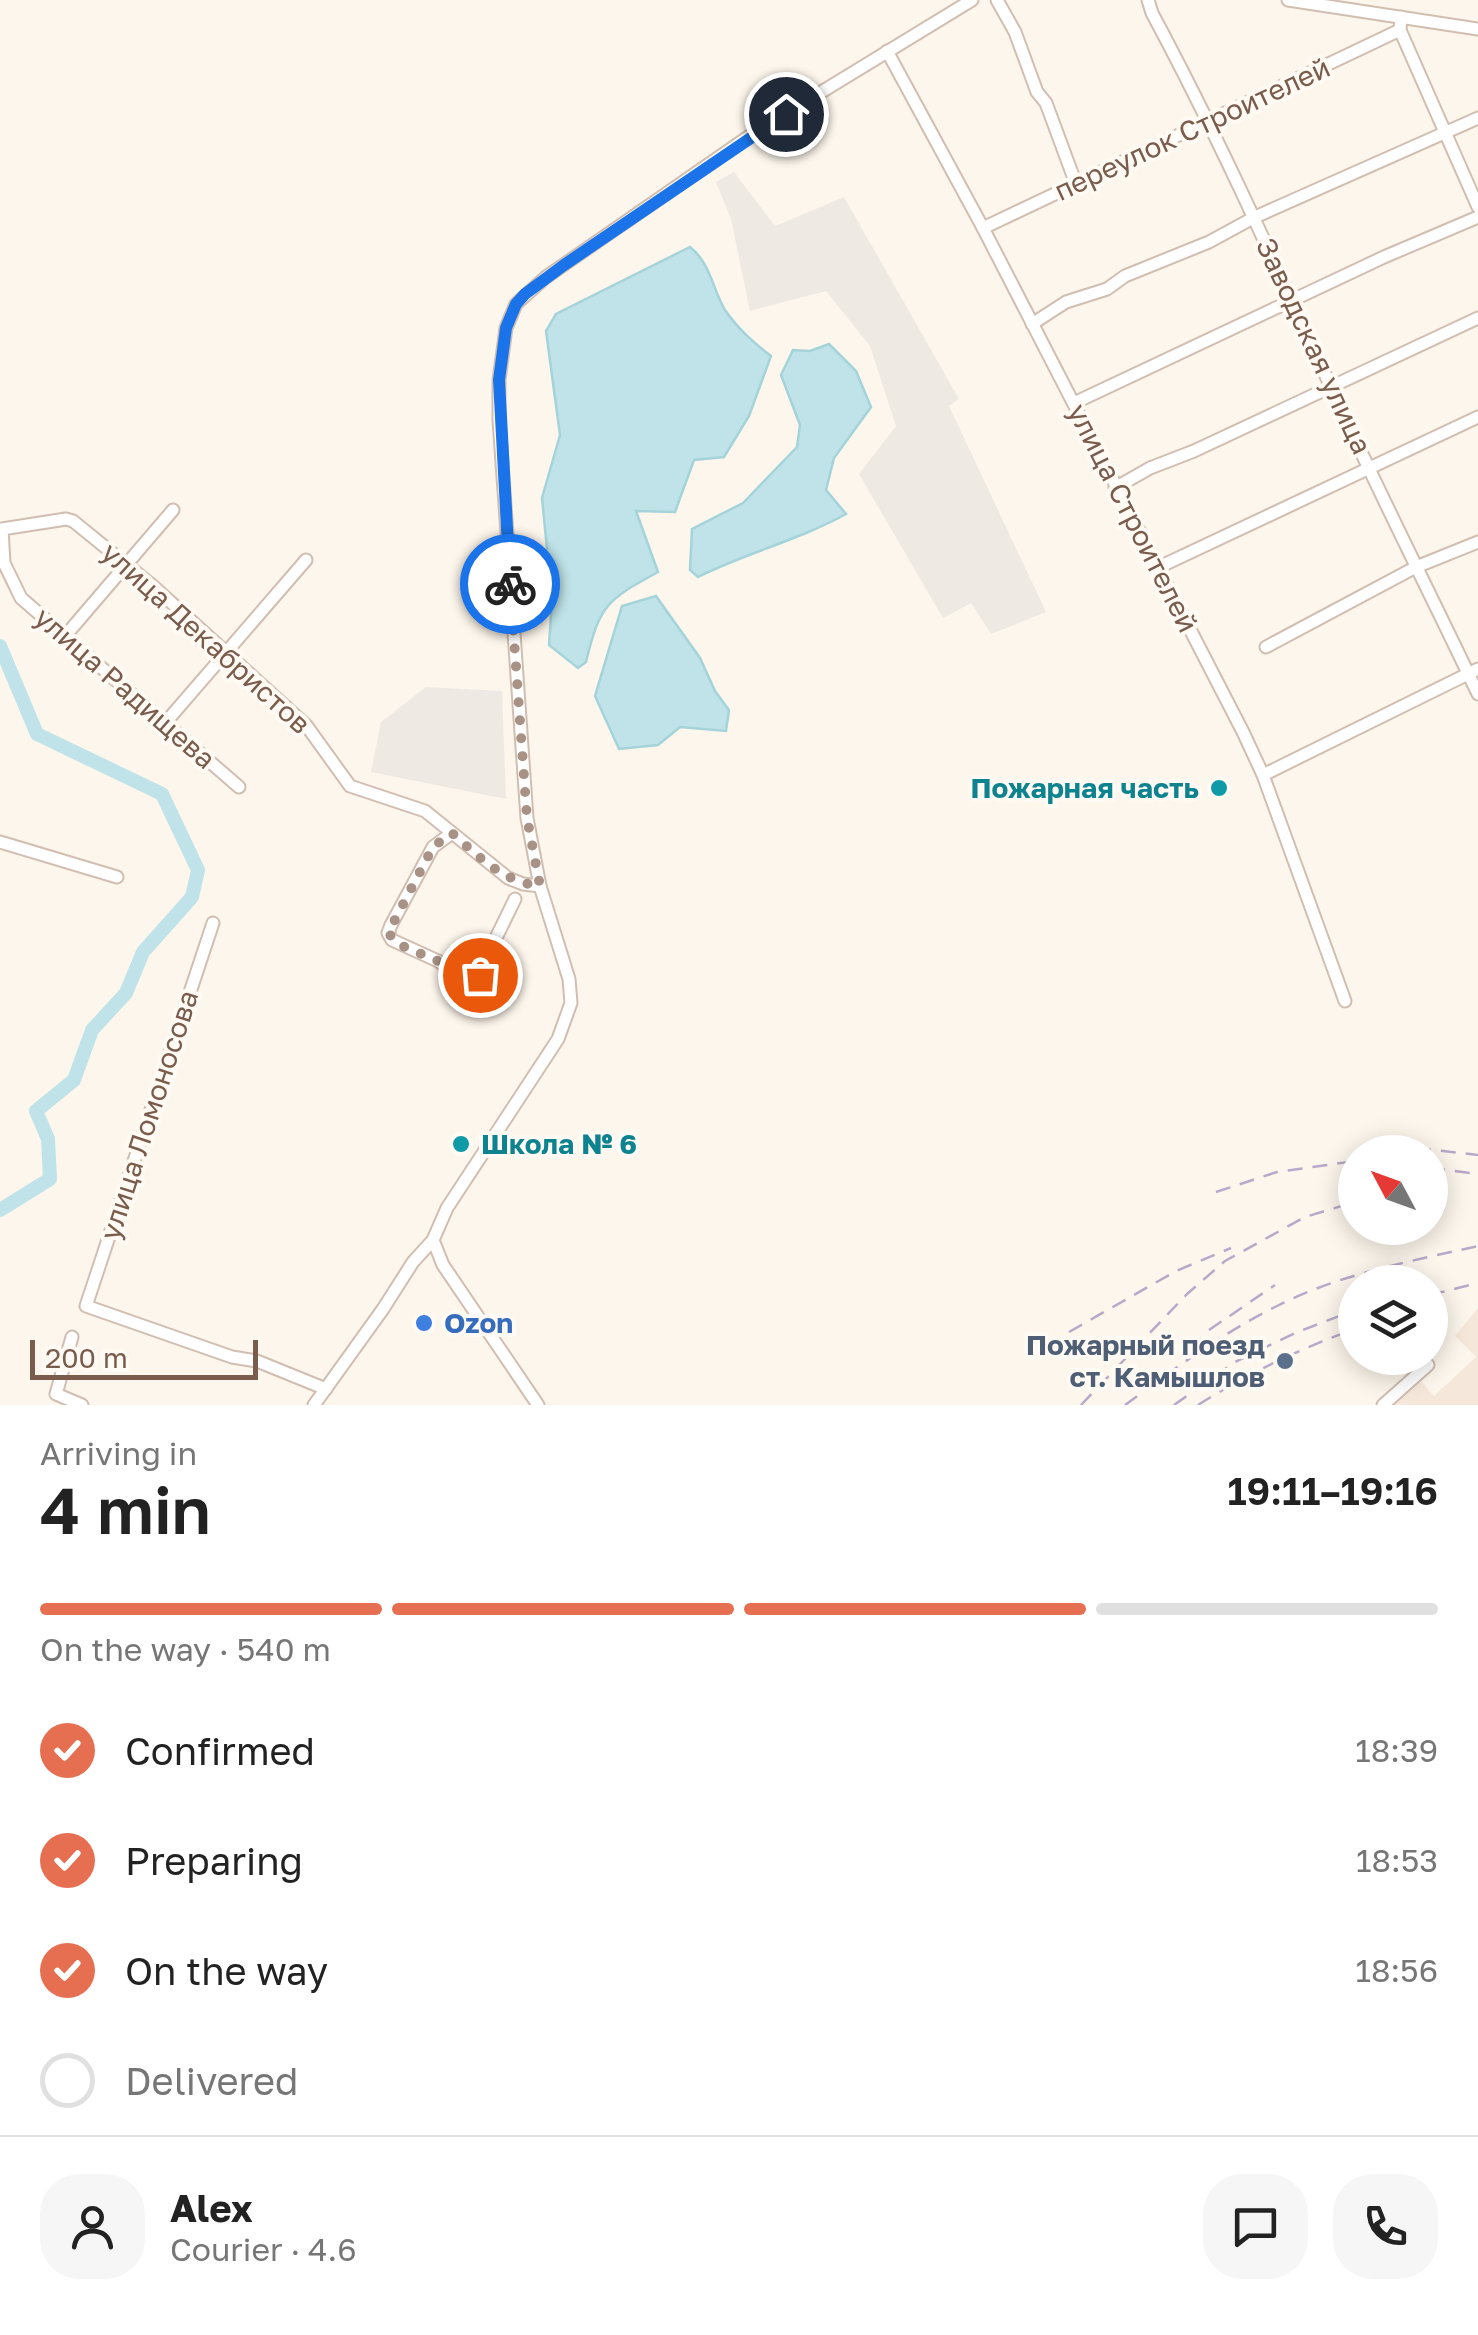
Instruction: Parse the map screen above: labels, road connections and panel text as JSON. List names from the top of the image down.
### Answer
{
  "streets": {
    "street": [
      "переулок Строителей",
      "Заводская улица",
      "улица Строителей",
      "улица Декабристов",
      "улица Радищева",
      "улица Ломоносова"
    ]
  },
  "crossings": [
    ["переулок Строителей", "Заводская улица"],
    ["переулок Строителей", "улица Строителей"],
    ["улица Декабристов", "улица Радищева"]
  ],
  "places": [
    "Пожарная часть",
    "Школа № 6",
    "Ozon",
    "Пожарный поезд ст. Камышлов"
  ],
  "scale_bar": "200 m",
  "north": "top left",
  "page": {
    "scale": "200 m",
    "heading": ["4 min", "Arriving in", "19:11–19:16"],
    "panel": ["Alex", "Courier · 4.6"],
    "bar": "On the way · 540 m",
    "list": [
      ["Confirmed", "18:39"],
      ["Preparing", "18:53"],
      ["On the way", "18:56"],
      "Delivered"
    ]
  }
}
